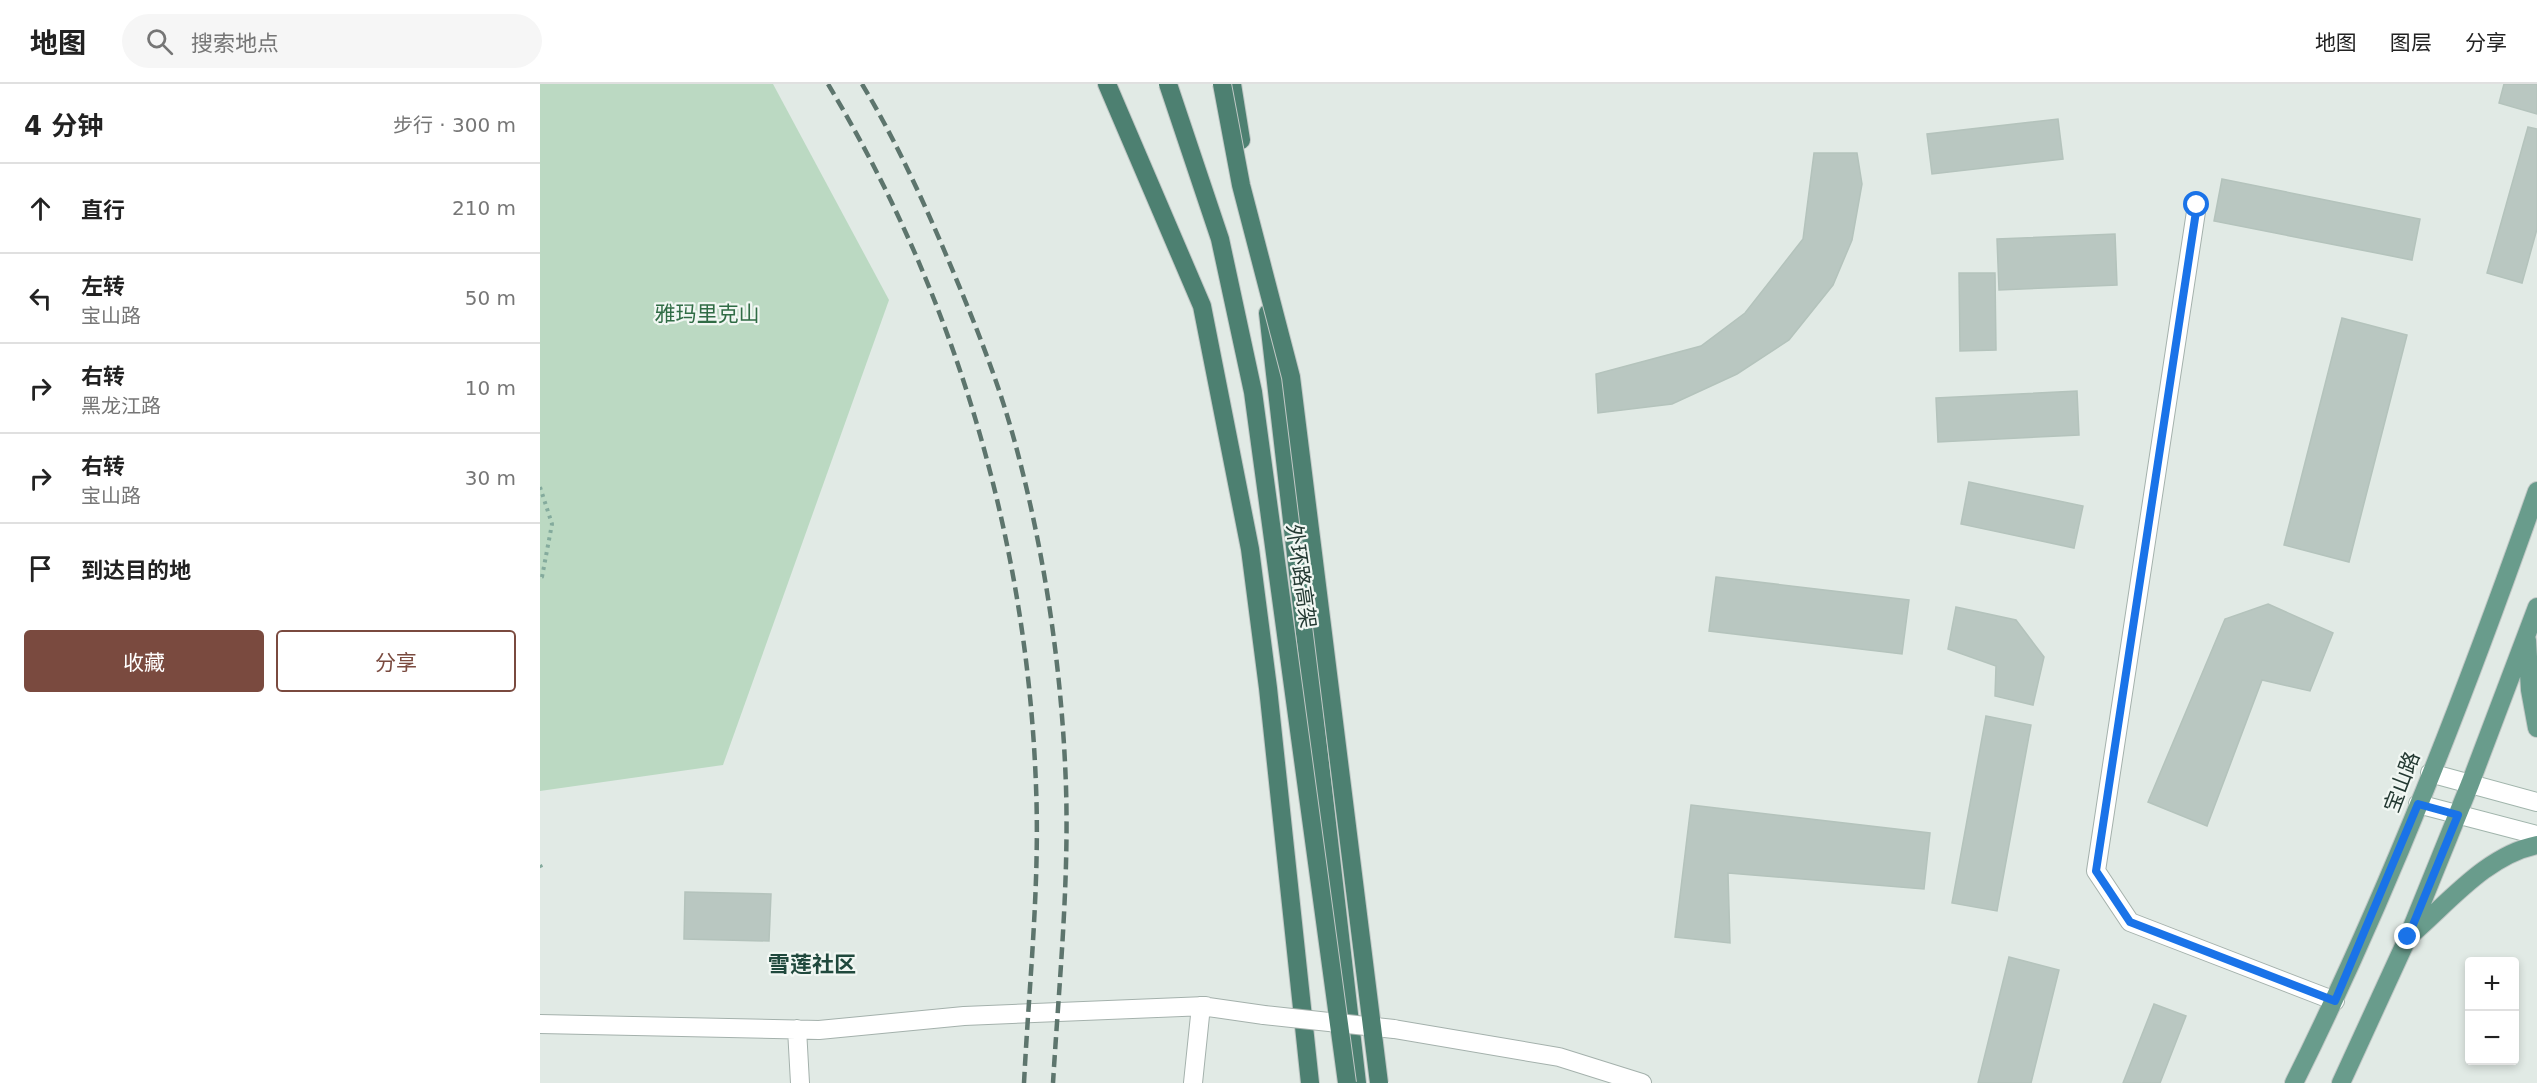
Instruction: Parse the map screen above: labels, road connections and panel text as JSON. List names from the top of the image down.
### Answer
{
  "streets": {
    "highway": ["外环路高架"],
    "main road": ["宝山路"]
  },
  "districts": ["雪莲社区"],
  "parks": ["雅玛里克山"],
  "page": {
    "header": "地图",
    "search": "搜索地点",
    "nav": ["地图", "图层", "分享"],
    "heading": ["4 分钟", "步行 · 300 m"],
    "list": [
      ["直行", "210 m"],
      ["左转", "宝山路", "50 m"],
      ["右转", "黑龙江路", "10 m"],
      ["右转", "宝山路", "30 m"],
      "到达目的地"
    ],
    "buttons": ["收藏", "分享"],
    "map_buttons": ["+", "−"]
  }
}
